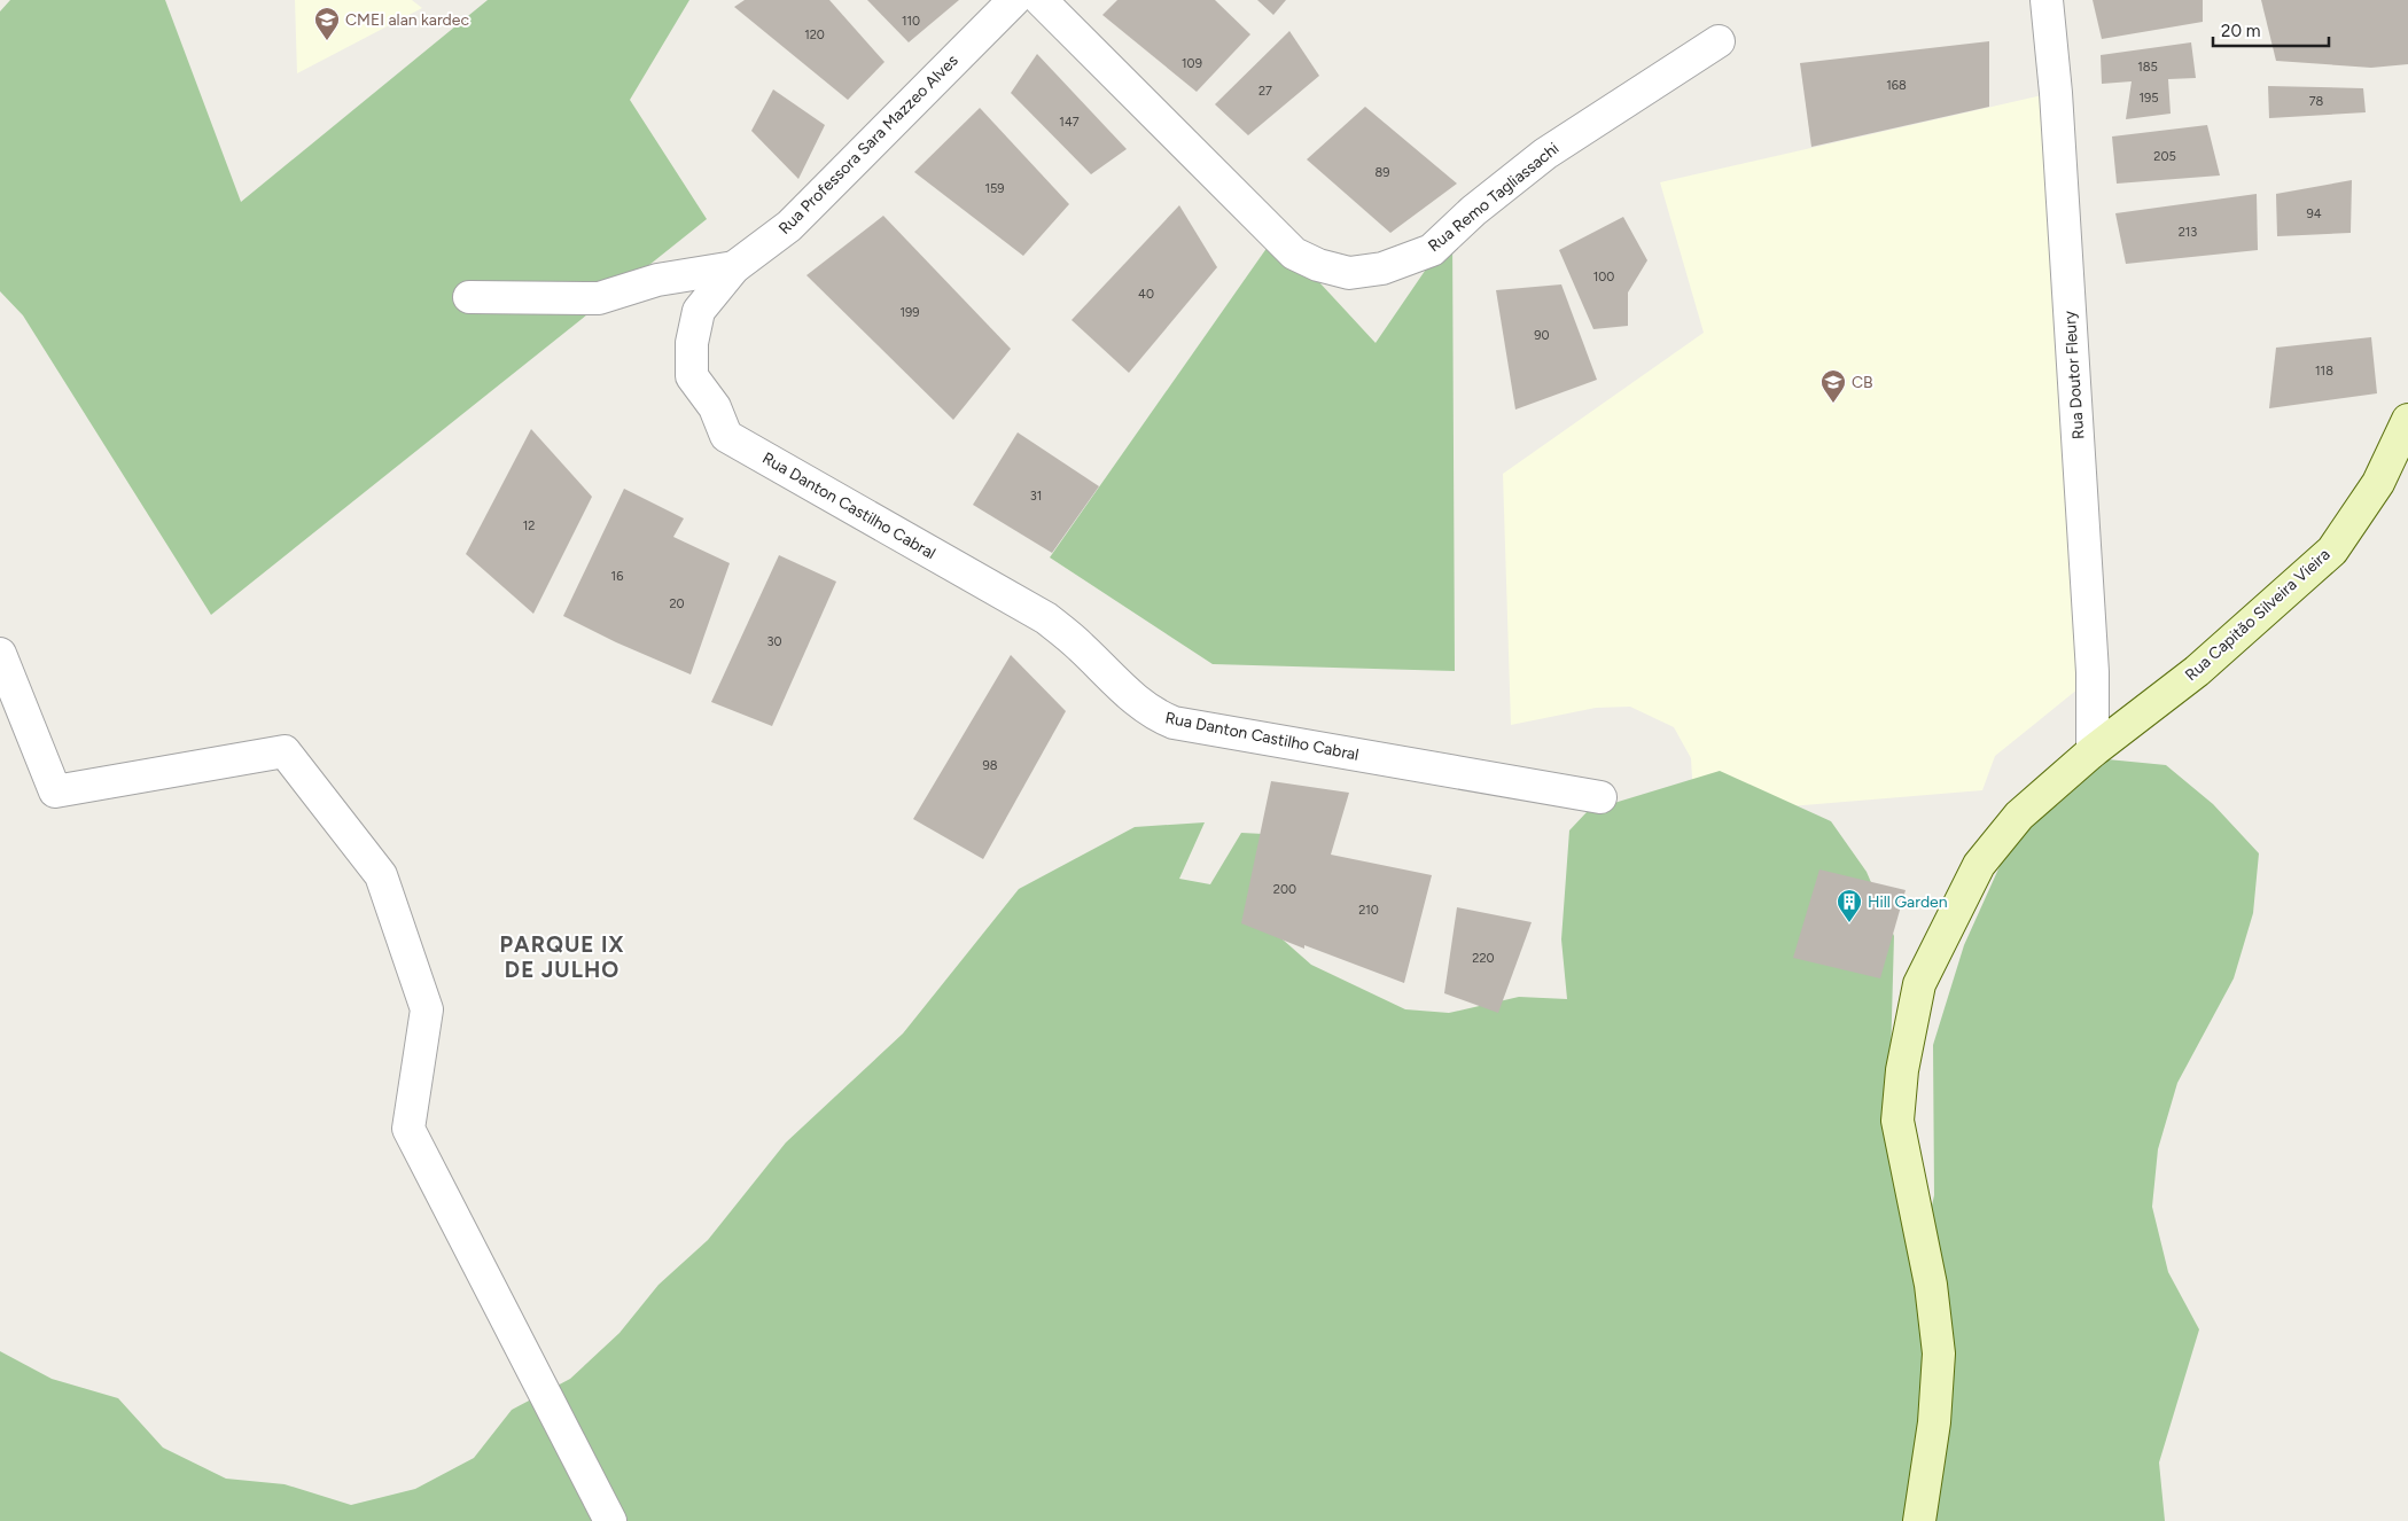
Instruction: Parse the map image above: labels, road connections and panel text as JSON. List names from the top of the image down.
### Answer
{
  "streets": {
    "street": [
      "Rua Professora Sara Mazzeo Alves",
      "Rua Remo Tagliassachi",
      "Rua Doutor Fleury",
      "Rua Danton Castilho Cabral",
      "Rua Capitão Silveira Vieira"
    ]
  },
  "crossings": [
    ["Rua Professora Sara Mazzeo Alves", "Rua Danton Castilho Cabral"],
    ["Rua Doutor Fleury", "Rua Capitão Silveira Vieira"]
  ],
  "districts": ["PARQUE IX DE JULHO"],
  "places": {
    "school or university": ["CMEI alan kardec", "CB"],
    "building": ["Hill Garden"]
  },
  "house_numbers": [
    "110",
    "120",
    "109",
    "185",
    "168",
    "27",
    "195",
    "78",
    "147",
    "205",
    "89",
    "159",
    "94",
    "213",
    "100",
    "40",
    "199",
    "90",
    "118",
    "31",
    "12",
    "16",
    "20",
    "30",
    "98",
    "200",
    "210",
    "220"
  ],
  "scale_bar": "20 m"
}
